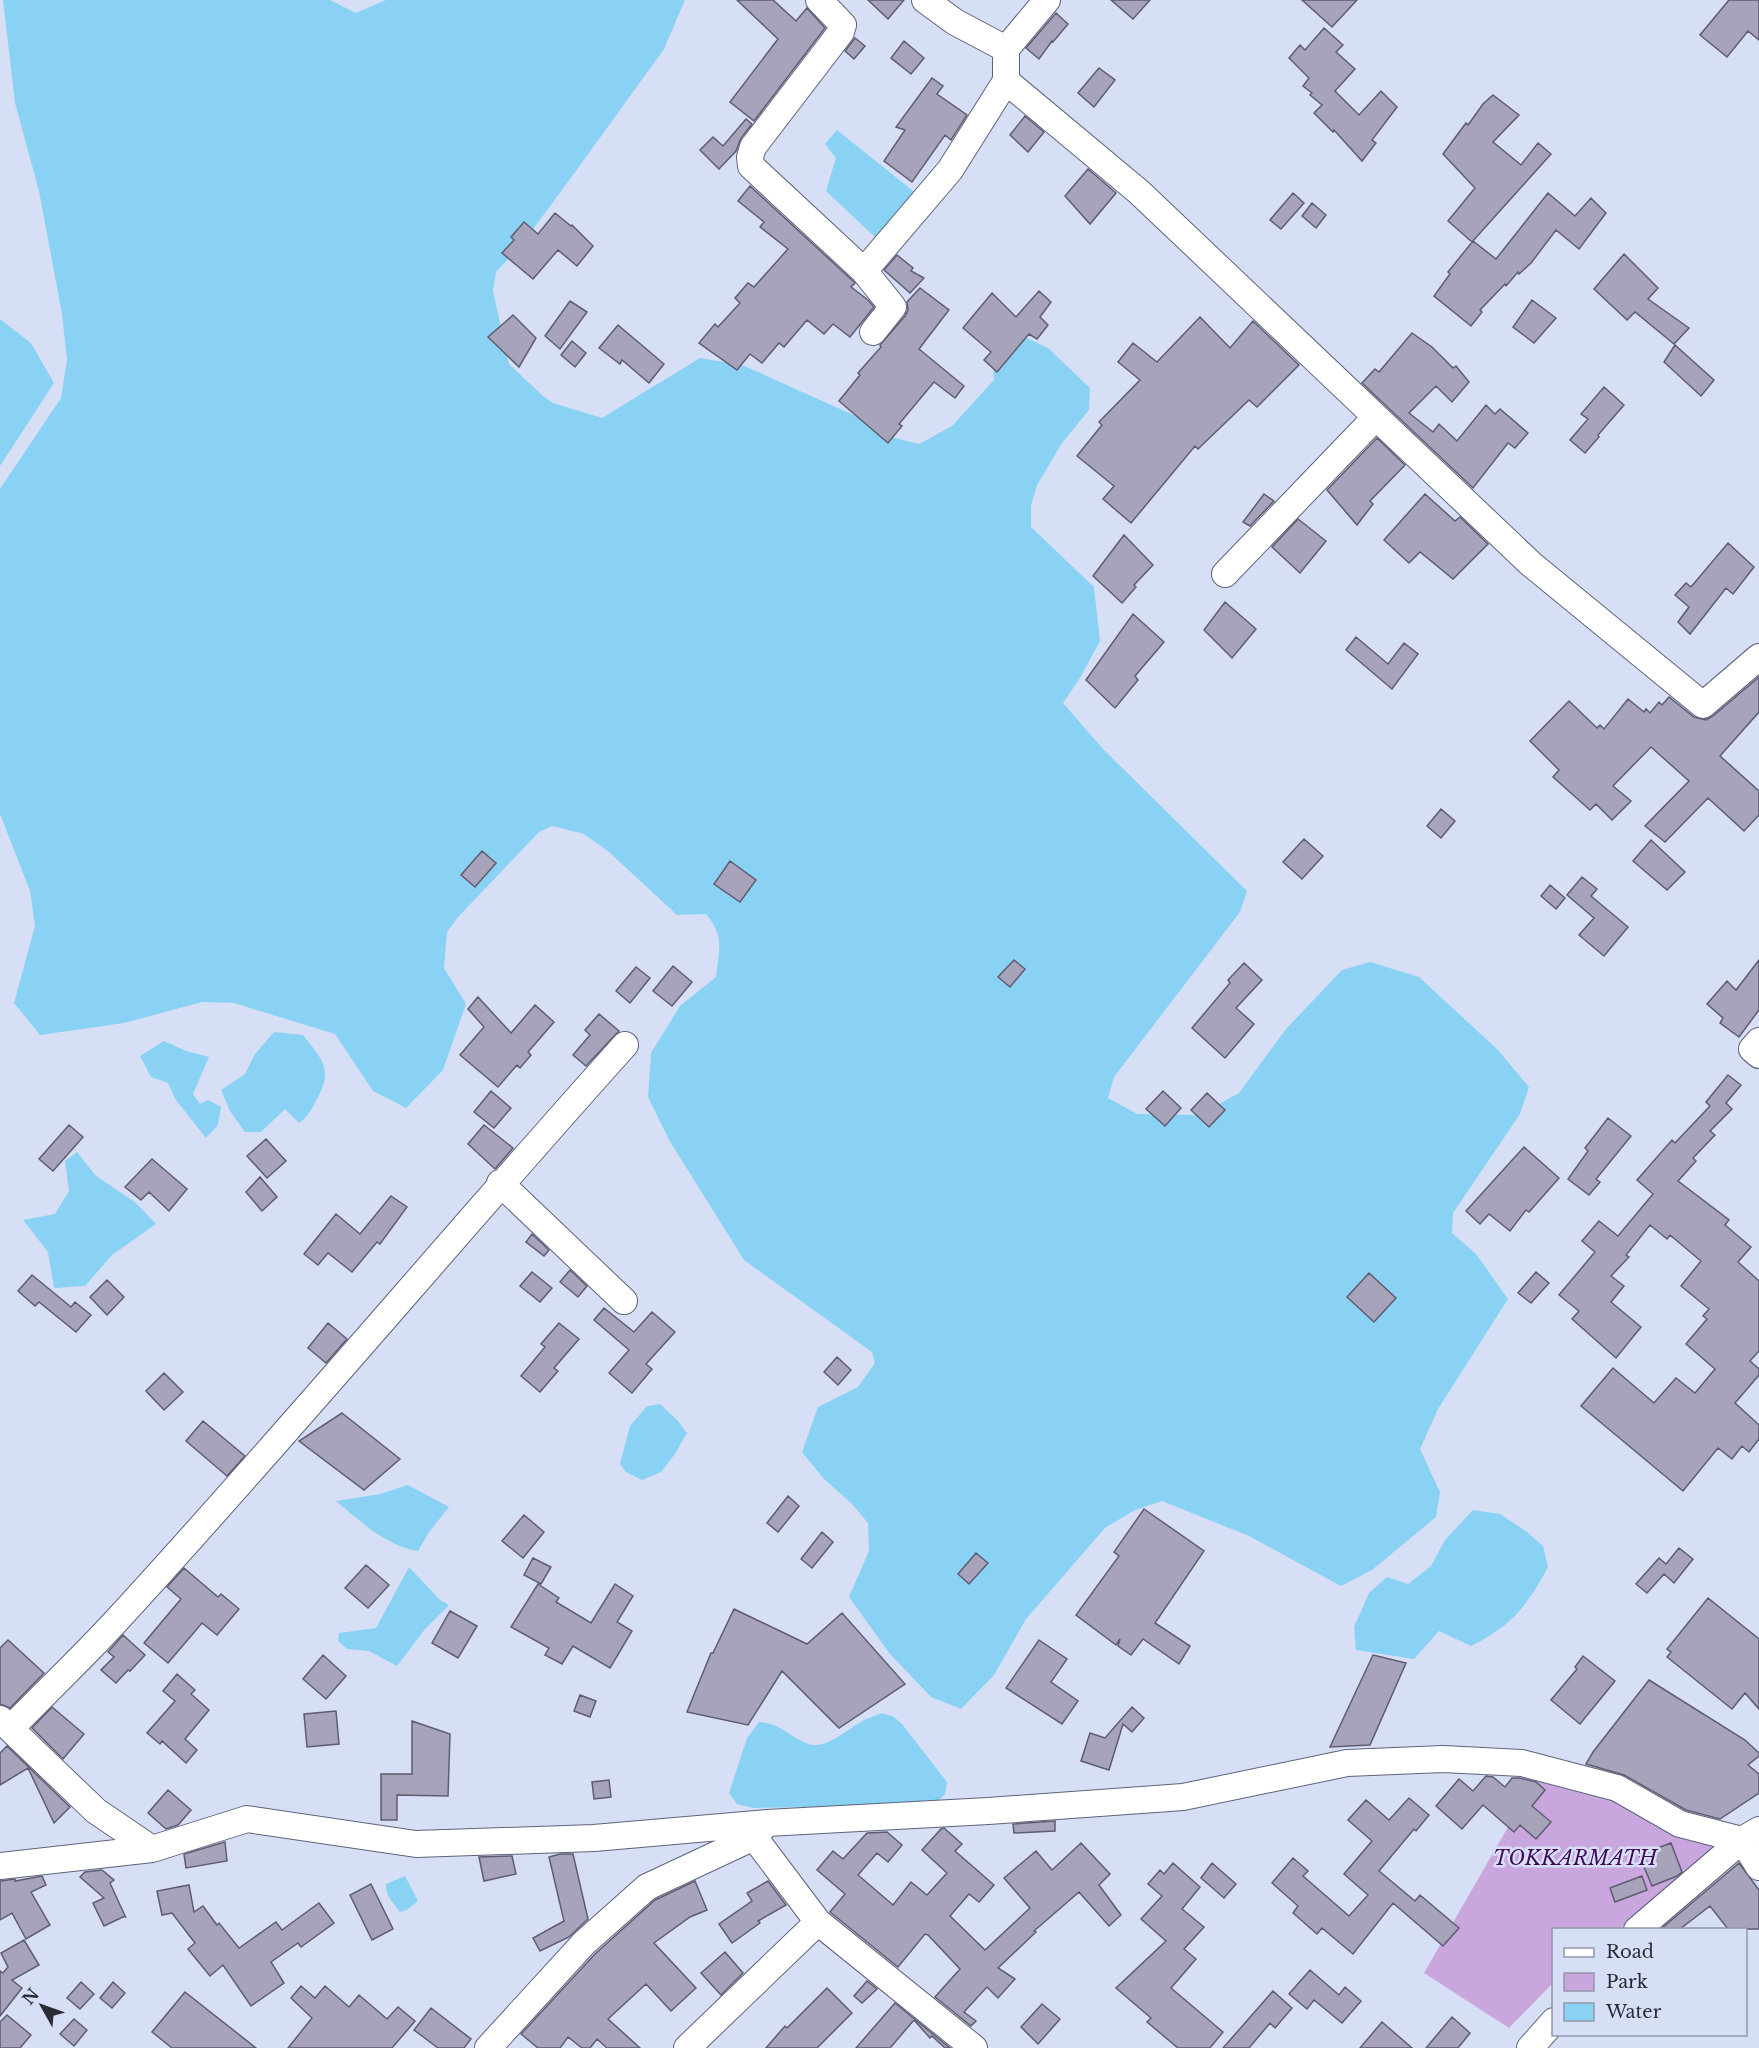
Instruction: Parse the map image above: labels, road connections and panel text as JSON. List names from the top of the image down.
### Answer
{
  "parks": ["TOKKARMATH"],
  "legend": ["Road", "Park", "Water"],
  "north": "top left"
}
